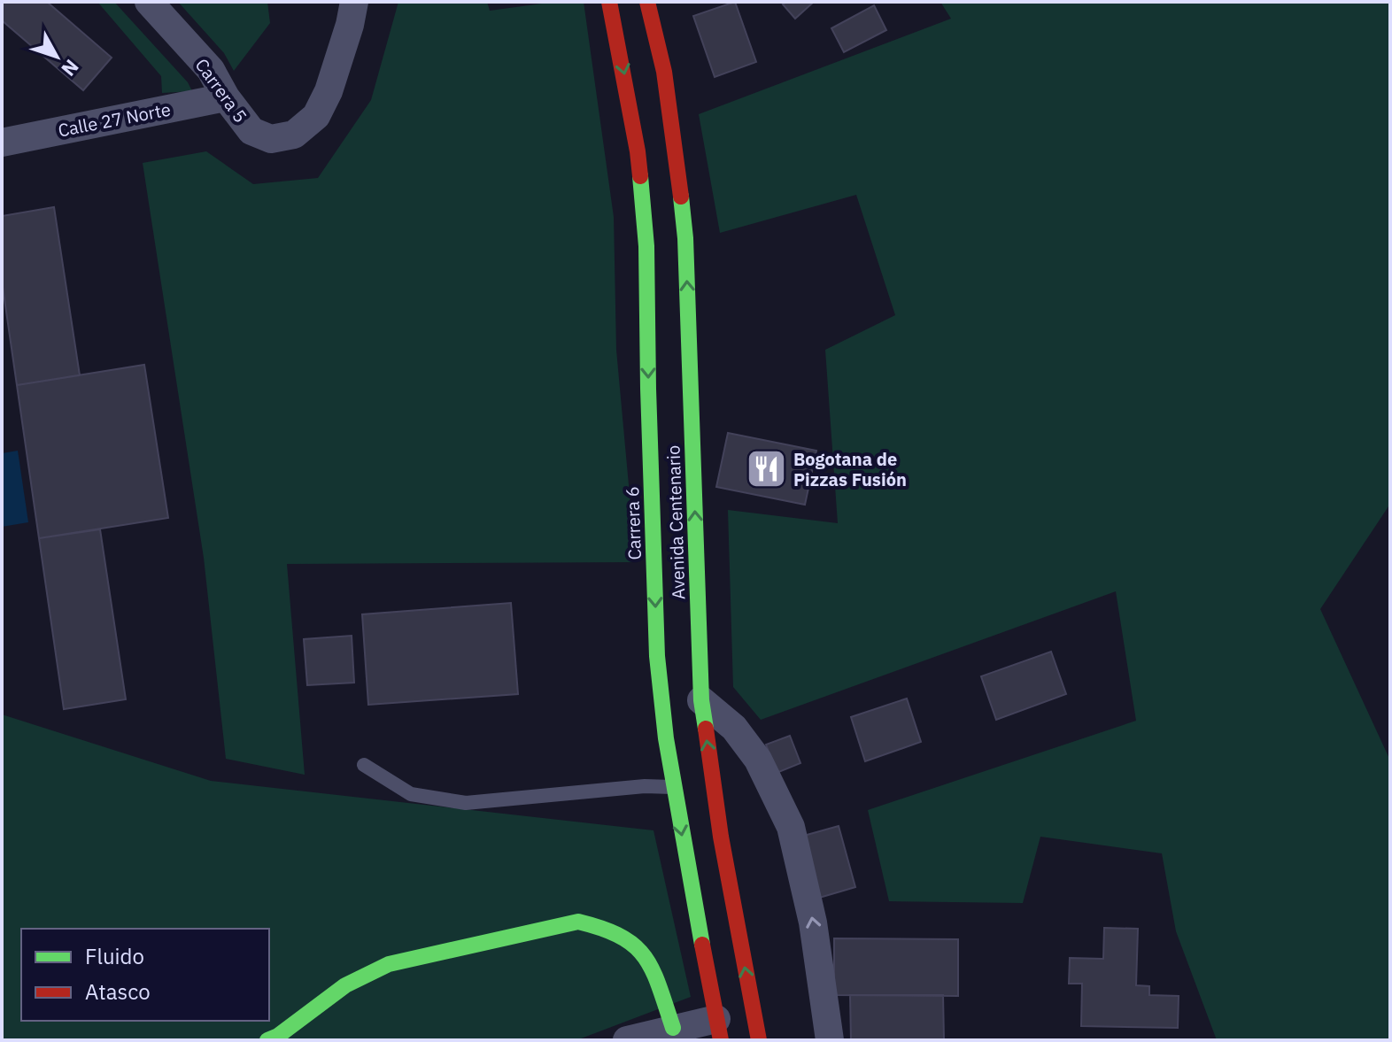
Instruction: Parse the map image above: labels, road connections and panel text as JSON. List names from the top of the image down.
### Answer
{
  "streets": {
    "main road": ["Avenida Centenario", "Carrera 6"],
    "street": ["Carrera 5", "Calle 27 Norte"]
  },
  "crossings": [
    ["Carrera 5", "Calle 27 Norte"]
  ],
  "one_way": ["Avenida Centenario", "Carrera 6"],
  "places": {
    "restaurant": ["Bogotana de Pizzas Fusión"]
  },
  "legend": ["Fluido", "Atasco"],
  "north": "bottom right"
}
